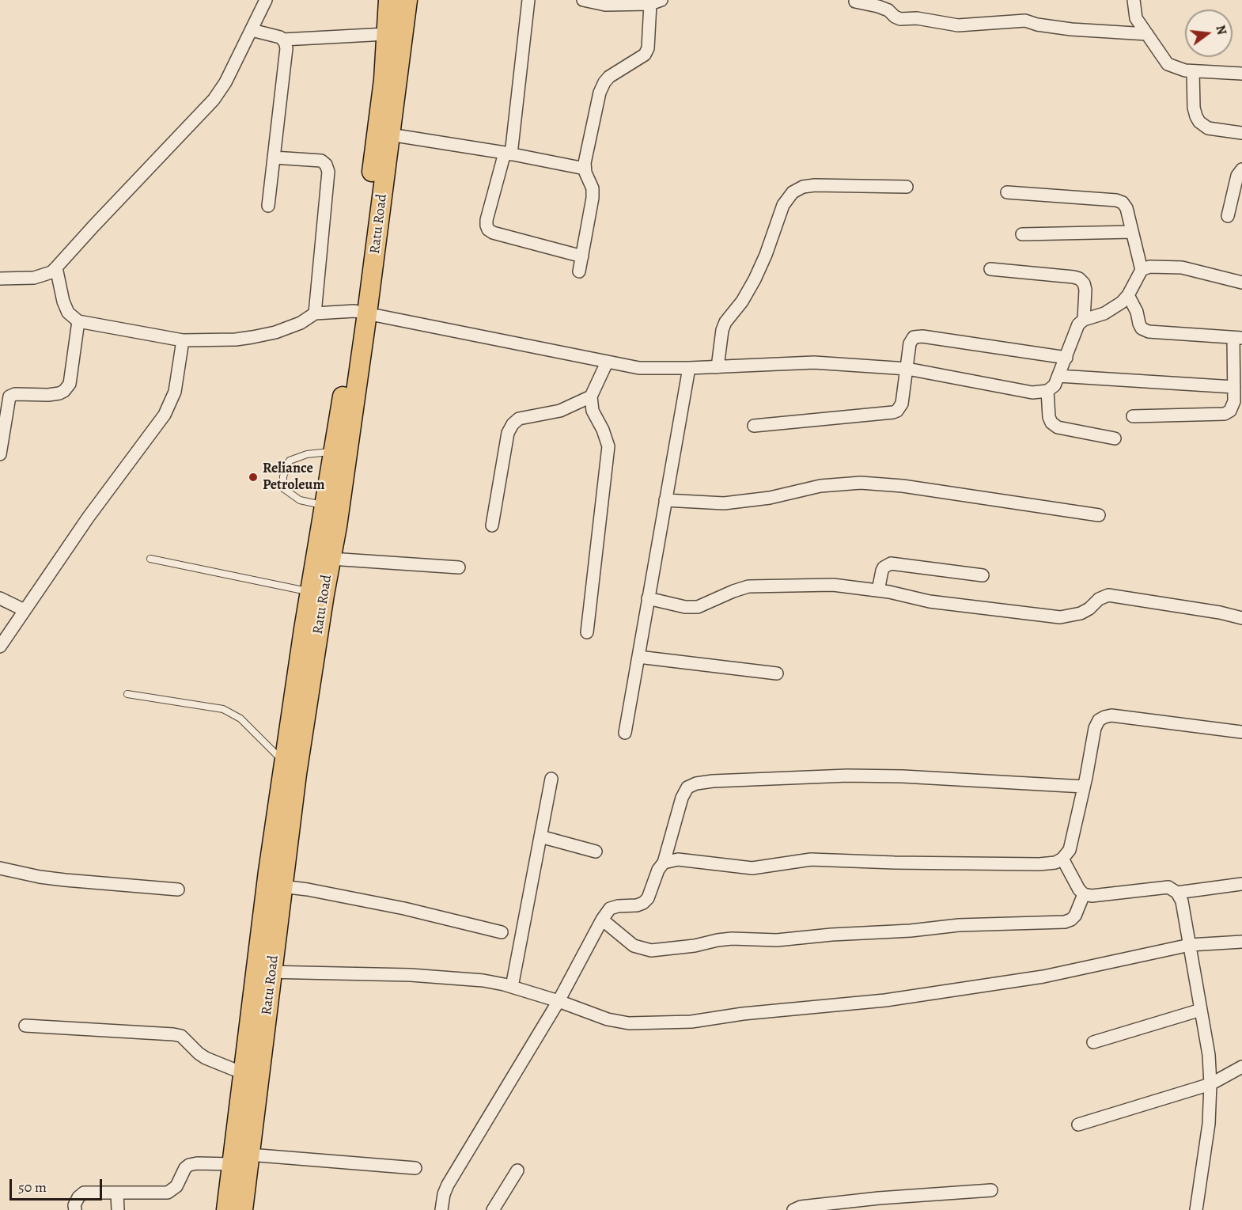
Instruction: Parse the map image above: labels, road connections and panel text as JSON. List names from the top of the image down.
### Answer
{
  "streets": {
    "main road": ["Ratu Road"]
  },
  "places": ["Reliance Petroleum"],
  "scale_bar": "50 m",
  "north": "right"
}
